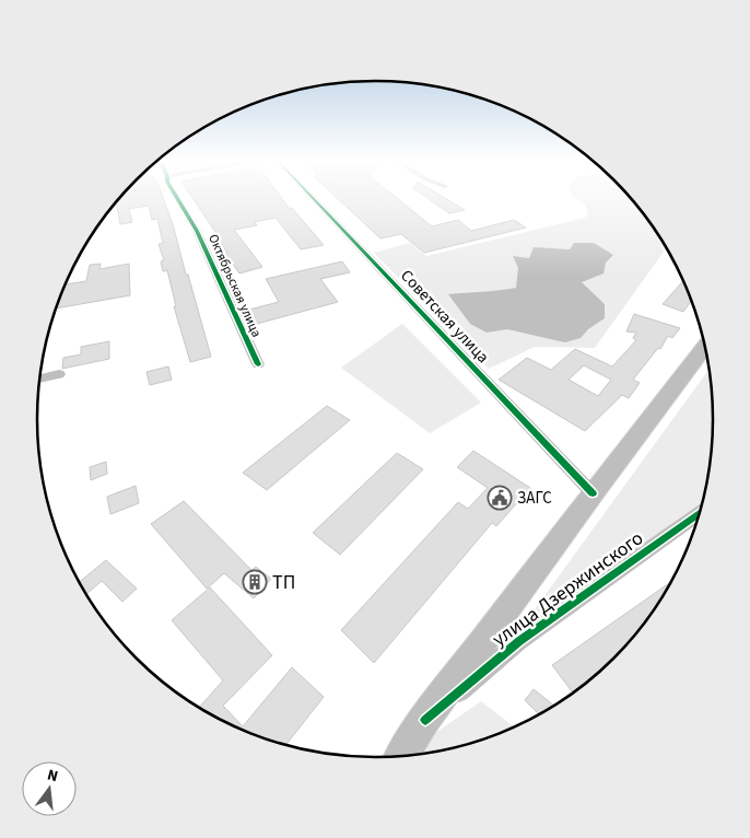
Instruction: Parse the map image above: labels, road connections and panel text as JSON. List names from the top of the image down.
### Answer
{
  "streets": {
    "highway": ["улица Дзержинского"],
    "street": ["Октябрьская улица", "Советская улица"]
  },
  "crossings": [
    ["Советская улица", "улица Дзержинского"]
  ],
  "places": {
    "public building": ["ЗАГС"],
    "building": ["ТП"]
  },
  "north": "top"
}
